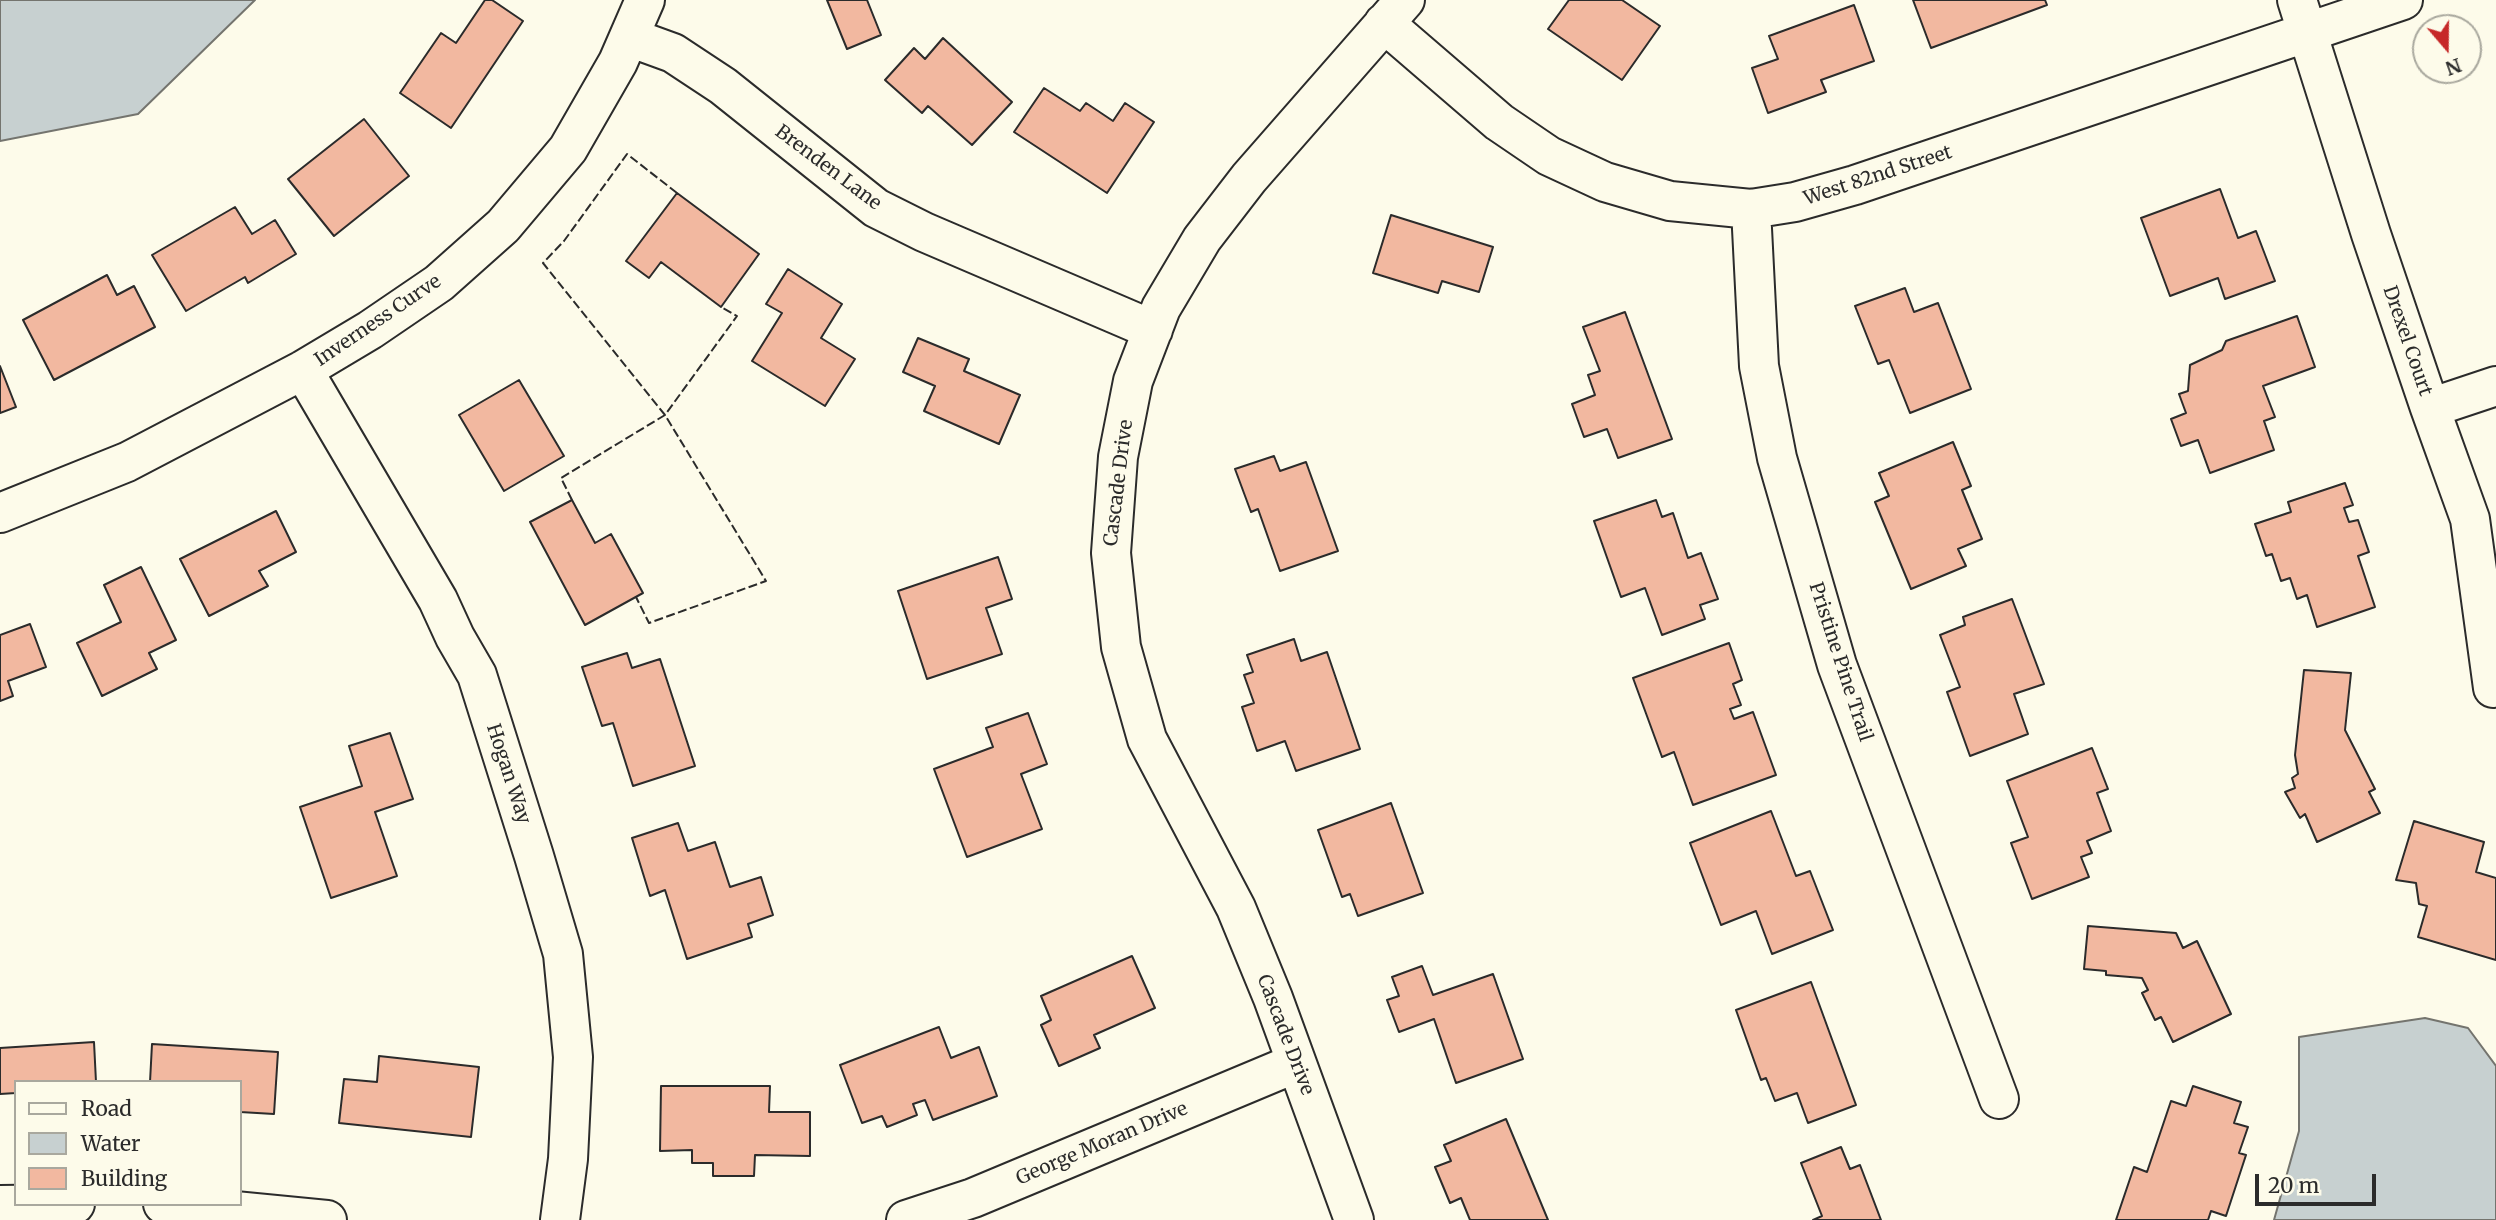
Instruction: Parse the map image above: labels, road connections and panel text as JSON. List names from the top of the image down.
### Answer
{
  "streets": {
    "street": [
      "Brenden Lane",
      "West 82nd Street",
      "Inverness Curve",
      "Drexel Court",
      "Cascade Drive",
      "Pristine Pine Trail",
      "Hogan Way",
      "George Moran Drive"
    ]
  },
  "crossings": [
    ["Brenden Lane", "Inverness Curve"],
    ["Brenden Lane", "Cascade Drive"],
    ["West 82nd Street", "Drexel Court"],
    ["West 82nd Street", "Cascade Drive"],
    ["West 82nd Street", "Pristine Pine Trail"],
    ["Inverness Curve", "Hogan Way"],
    ["Cascade Drive", "George Moran Drive"]
  ],
  "legend": ["Road", "Water", "Building"],
  "scale_bar": "20 m",
  "north": "bottom"
}
